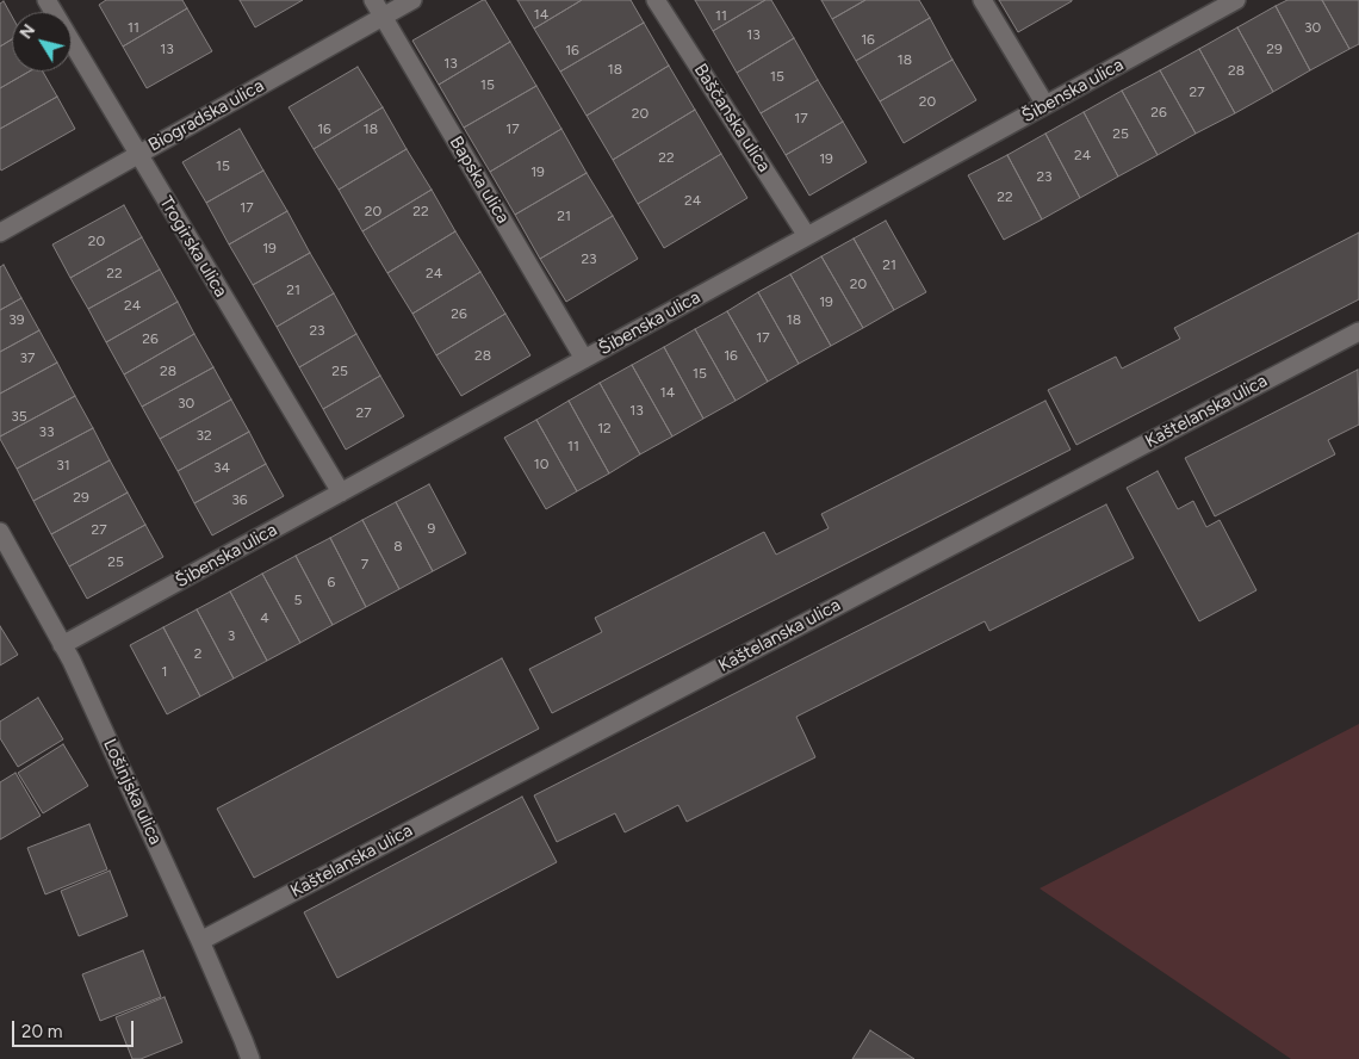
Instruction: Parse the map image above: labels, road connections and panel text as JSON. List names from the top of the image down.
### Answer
{
  "streets": {
    "street": [
      "Šibenska ulica",
      "Biogradska ulica",
      "Baščanska ulica",
      "Bapska ulica",
      "Trogirska ulica",
      "Kaštelanska ulica",
      "Lošinjska ulica"
    ]
  },
  "crossings": [
    ["Šibenska ulica", "Baščanska ulica"],
    ["Šibenska ulica", "Bapska ulica"],
    ["Šibenska ulica", "Trogirska ulica"],
    ["Šibenska ulica", "Lošinjska ulica"],
    ["Biogradska ulica", "Bapska ulica"],
    ["Biogradska ulica", "Trogirska ulica"],
    ["Kaštelanska ulica", "Lošinjska ulica"]
  ],
  "house_numbers": [
    "14",
    "11",
    "11",
    "30",
    "13",
    "16",
    "13",
    "29",
    "16",
    "18",
    "13",
    "18",
    "28",
    "15",
    "15",
    "27",
    "20",
    "26",
    "20",
    "17",
    "16",
    "18",
    "17",
    "25",
    "24",
    "22",
    "19",
    "15",
    "19",
    "23",
    "22",
    "24",
    "17",
    "20",
    "22",
    "21",
    "20",
    "19",
    "23",
    "21",
    "22",
    "24",
    "20",
    "21",
    "19",
    "24",
    "26",
    "39",
    "18",
    "23",
    "17",
    "26",
    "28",
    "16",
    "37",
    "28",
    "25",
    "15",
    "14",
    "30",
    "13",
    "27",
    "35",
    "12",
    "33",
    "32",
    "11",
    "10",
    "31",
    "34",
    "29",
    "36",
    "9",
    "27",
    "8",
    "25",
    "7",
    "6",
    "5",
    "4",
    "3",
    "2",
    "1"
  ],
  "scale_bar": "20 m",
  "north": "top left"
}
